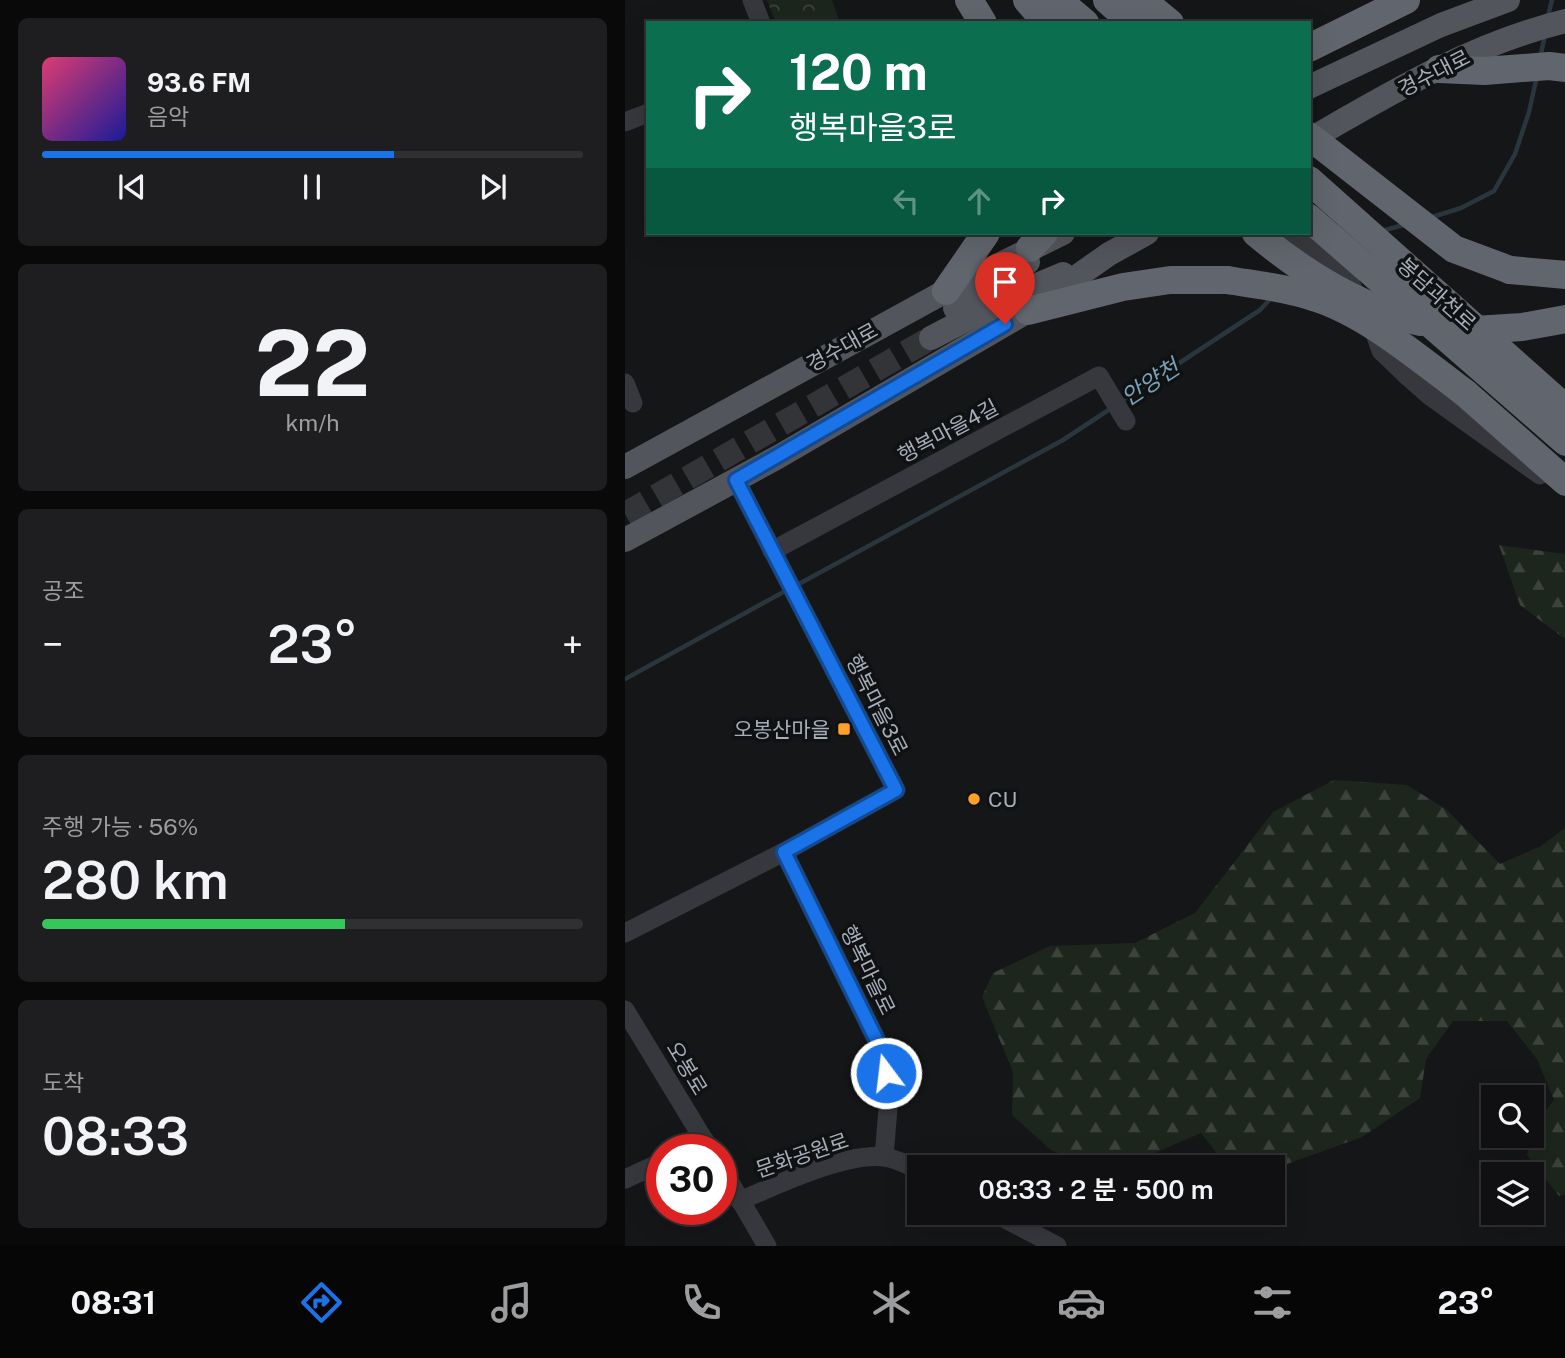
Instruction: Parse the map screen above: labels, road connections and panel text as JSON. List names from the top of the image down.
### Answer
{
  "streets": {
    "highway": ["봉담과천로"],
    "main road": ["경수대로"],
    "street": [
      "행복마을4길",
      "행복마을3로",
      "행복마을로",
      "오봉로",
      "문화공원로"
    ]
  },
  "crossings": [
    ["행복마을4길", "행복마을3로"],
    ["행복마을3로", "행복마을로"],
    ["행복마을로", "문화공원로"]
  ],
  "water": ["안양천"],
  "places": {
    "transit": ["오봉산마을"],
    "other": ["CU"]
  },
  "page": {
    "turn": ["120 m", "행복마을3로"],
    "song": ["93.6 FM", "음악"],
    "tile": [
      ["22", "km/h"],
      "공조",
      ["주행 가능 · 56%", "280 km"],
      ["도착", "08:33"]
    ],
    "heat": ["−", "23°", "+"],
    "limit": "30",
    "trip": "08:33 · 2 분 · 500 m",
    "tabs": ["08:31", "23°"]
  }
}
